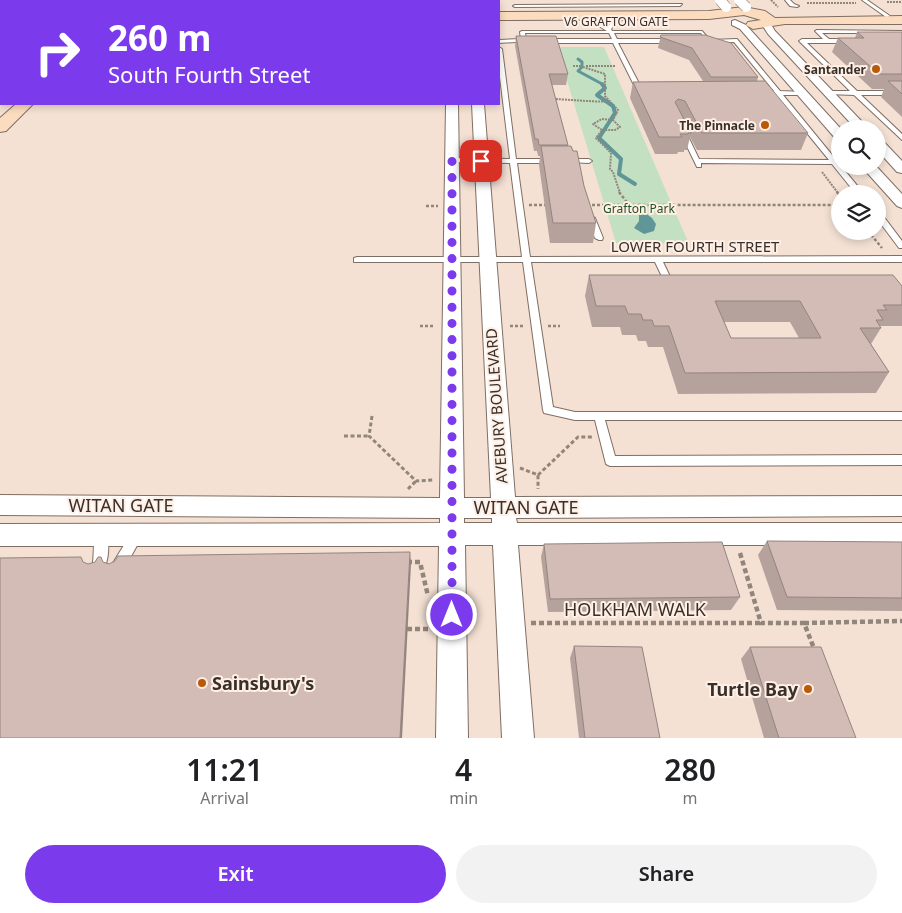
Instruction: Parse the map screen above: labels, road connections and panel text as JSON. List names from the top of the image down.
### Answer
{
  "streets": {
    "street": ["V6 GRAFTON GATE", "AVEBURY BOULEVARD", "WITAN GATE"],
    "lane": ["LOWER FOURTH STREET"],
    "path": ["HOLKHAM WALK"]
  },
  "crossings": [
    ["LOWER FOURTH STREET", "AVEBURY BOULEVARD"],
    ["AVEBURY BOULEVARD", "WITAN GATE"],
    ["AVEBURY BOULEVARD", "HOLKHAM WALK"]
  ],
  "parks": ["Grafton Park"],
  "places": [
    "Santander",
    "The Pinnacle",
    "Sainsbury's",
    "Turtle Bay"
  ],
  "page": {
    "turn": ["260 m", "South Fourth Street"],
    "eta": [
      "11:21",
      "Arrival",
      "4",
      "min",
      "280",
      "m"
    ],
    "buttons": ["Exit", "Share"]
  }
}
